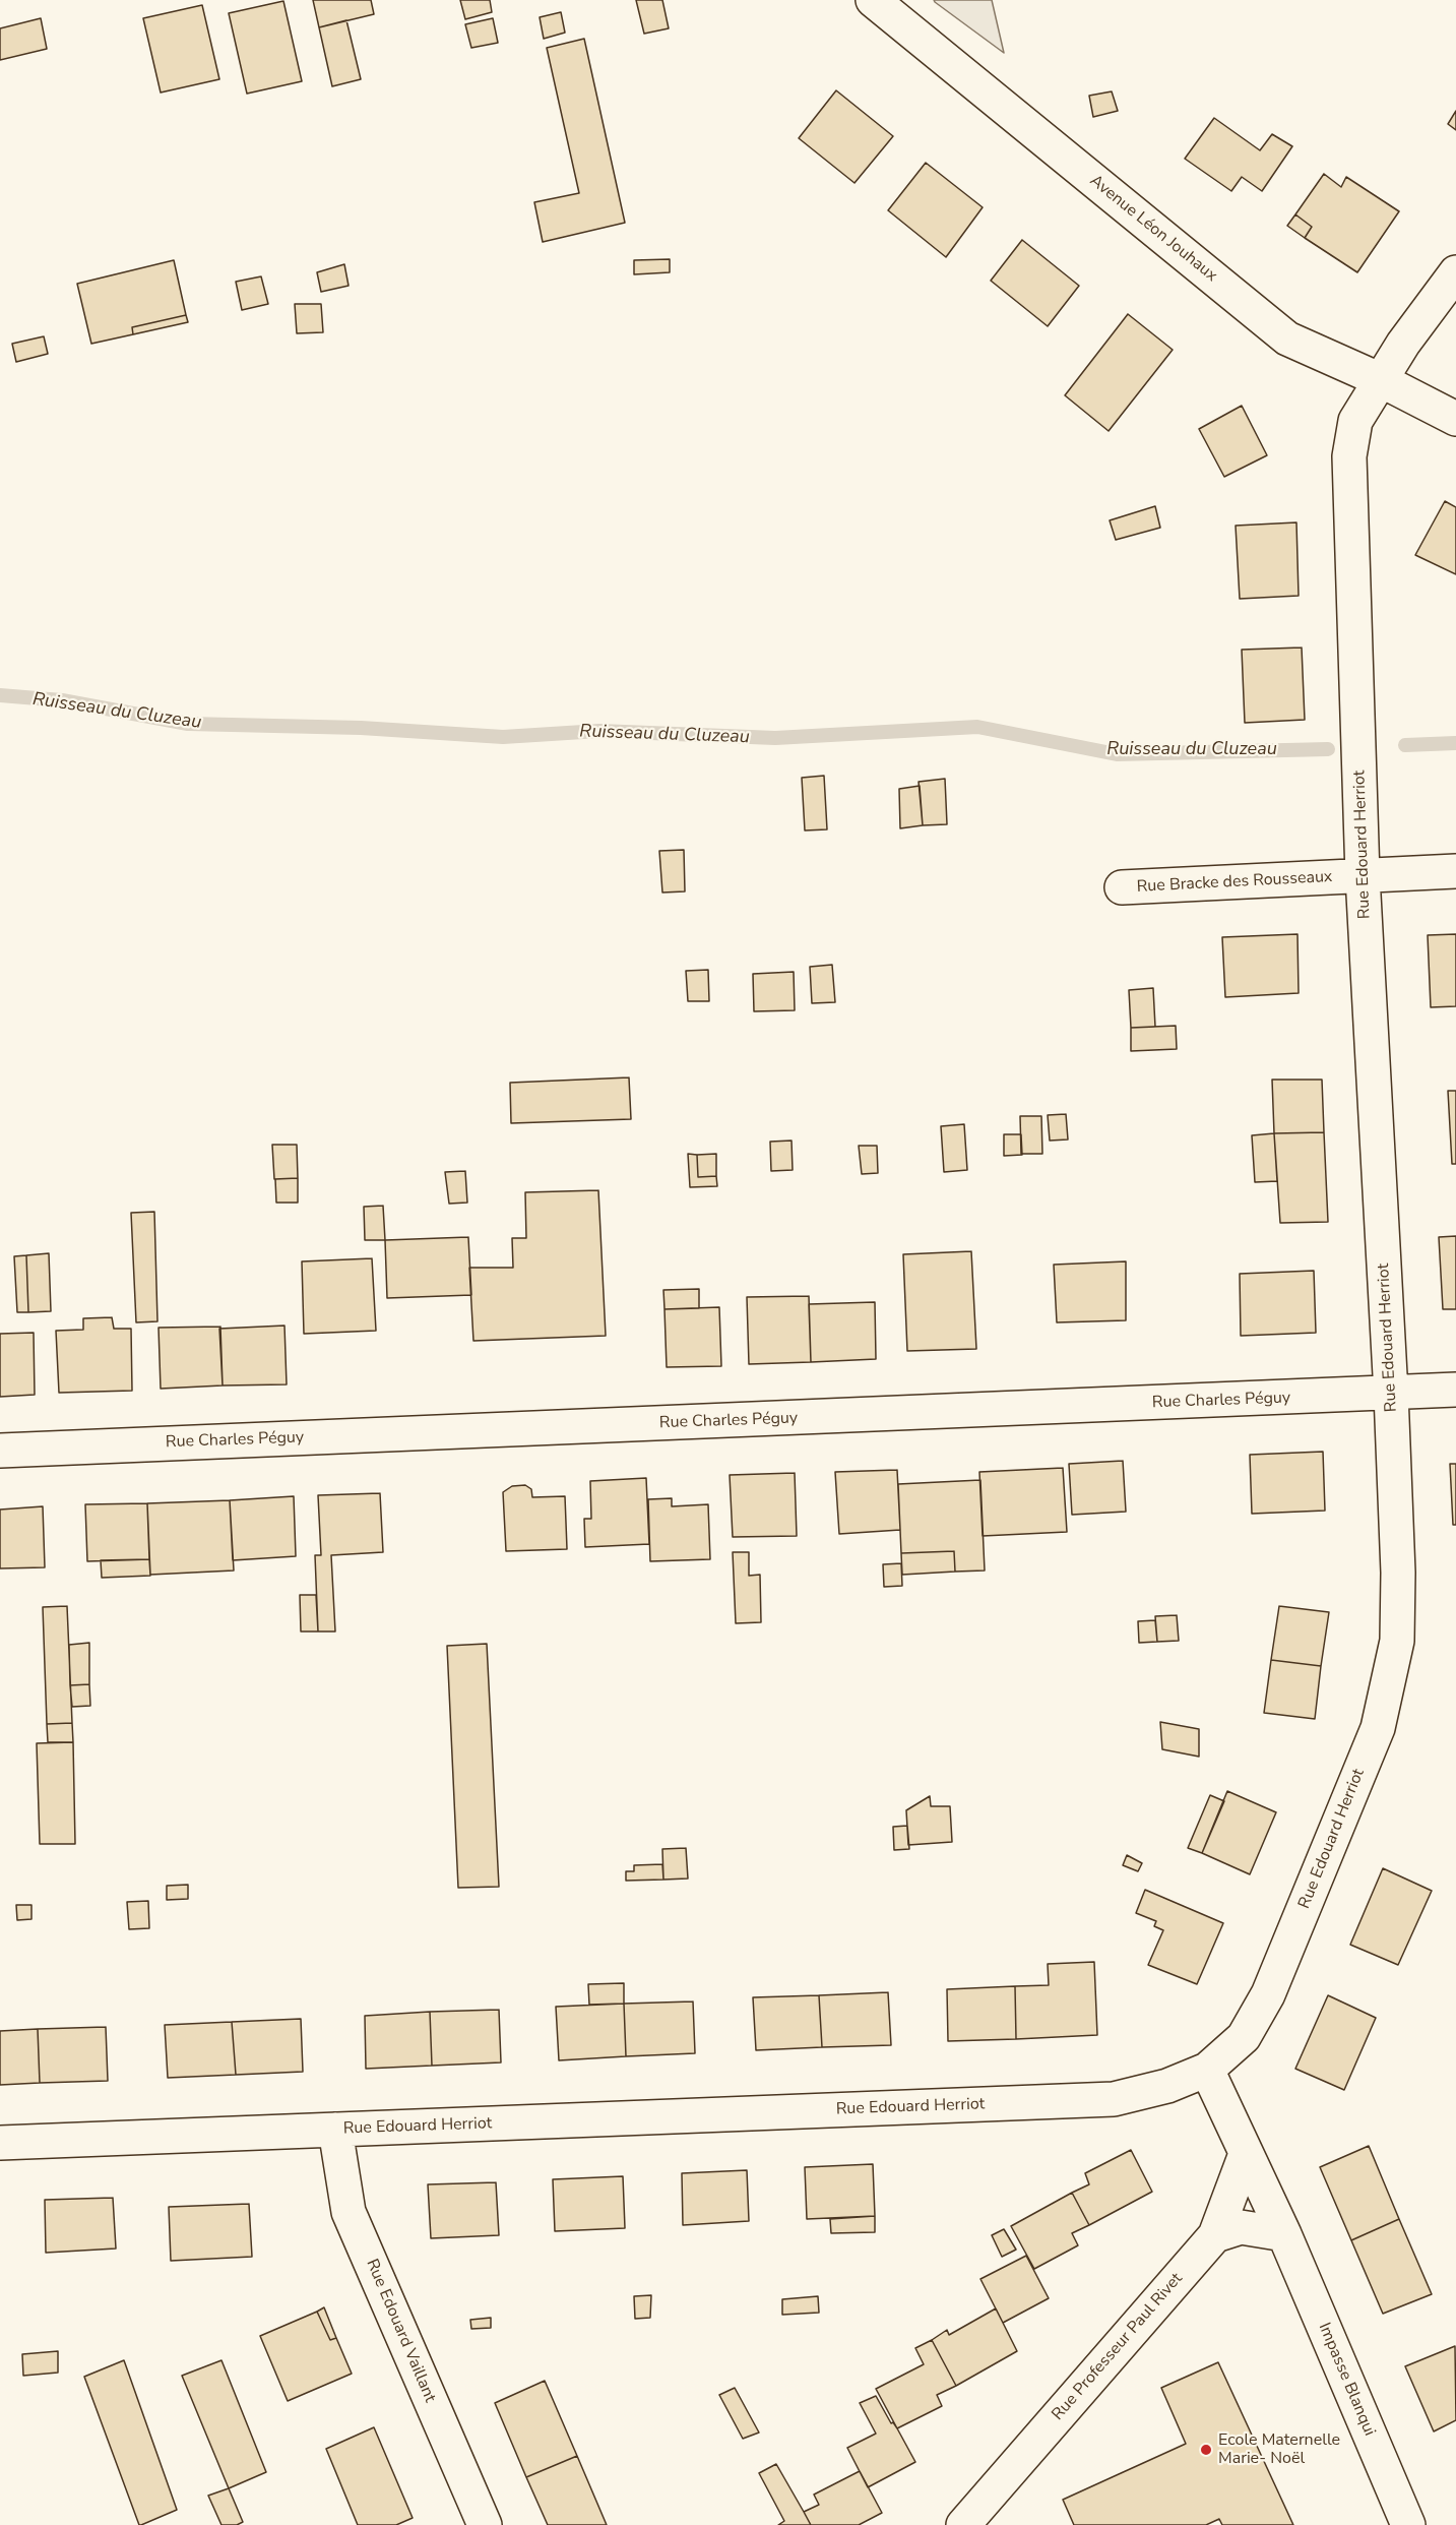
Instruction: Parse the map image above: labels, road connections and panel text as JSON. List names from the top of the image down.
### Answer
{
  "streets": {
    "street": [
      "Avenue Léon Jouhaux",
      "Rue Edouard Herriot",
      "Rue Bracke des Rousseaux",
      "Rue Charles Péguy",
      "Rue Edouard Vaillant",
      "Rue Professeur Paul Rivet",
      "Impasse Blanqui"
    ]
  },
  "crossings": [
    ["Avenue Léon Jouhaux", "Rue Edouard Herriot"],
    ["Rue Edouard Herriot", "Rue Bracke des Rousseaux"],
    ["Rue Edouard Herriot", "Rue Charles Péguy"],
    ["Rue Edouard Herriot", "Rue Edouard Vaillant"],
    ["Rue Edouard Herriot", "Impasse Blanqui"],
    ["Rue Professeur Paul Rivet", "Impasse Blanqui"]
  ],
  "water": ["Ruisseau du Cluzeau"],
  "places": ["Ecole Maternelle Marie- Noël"]
}
